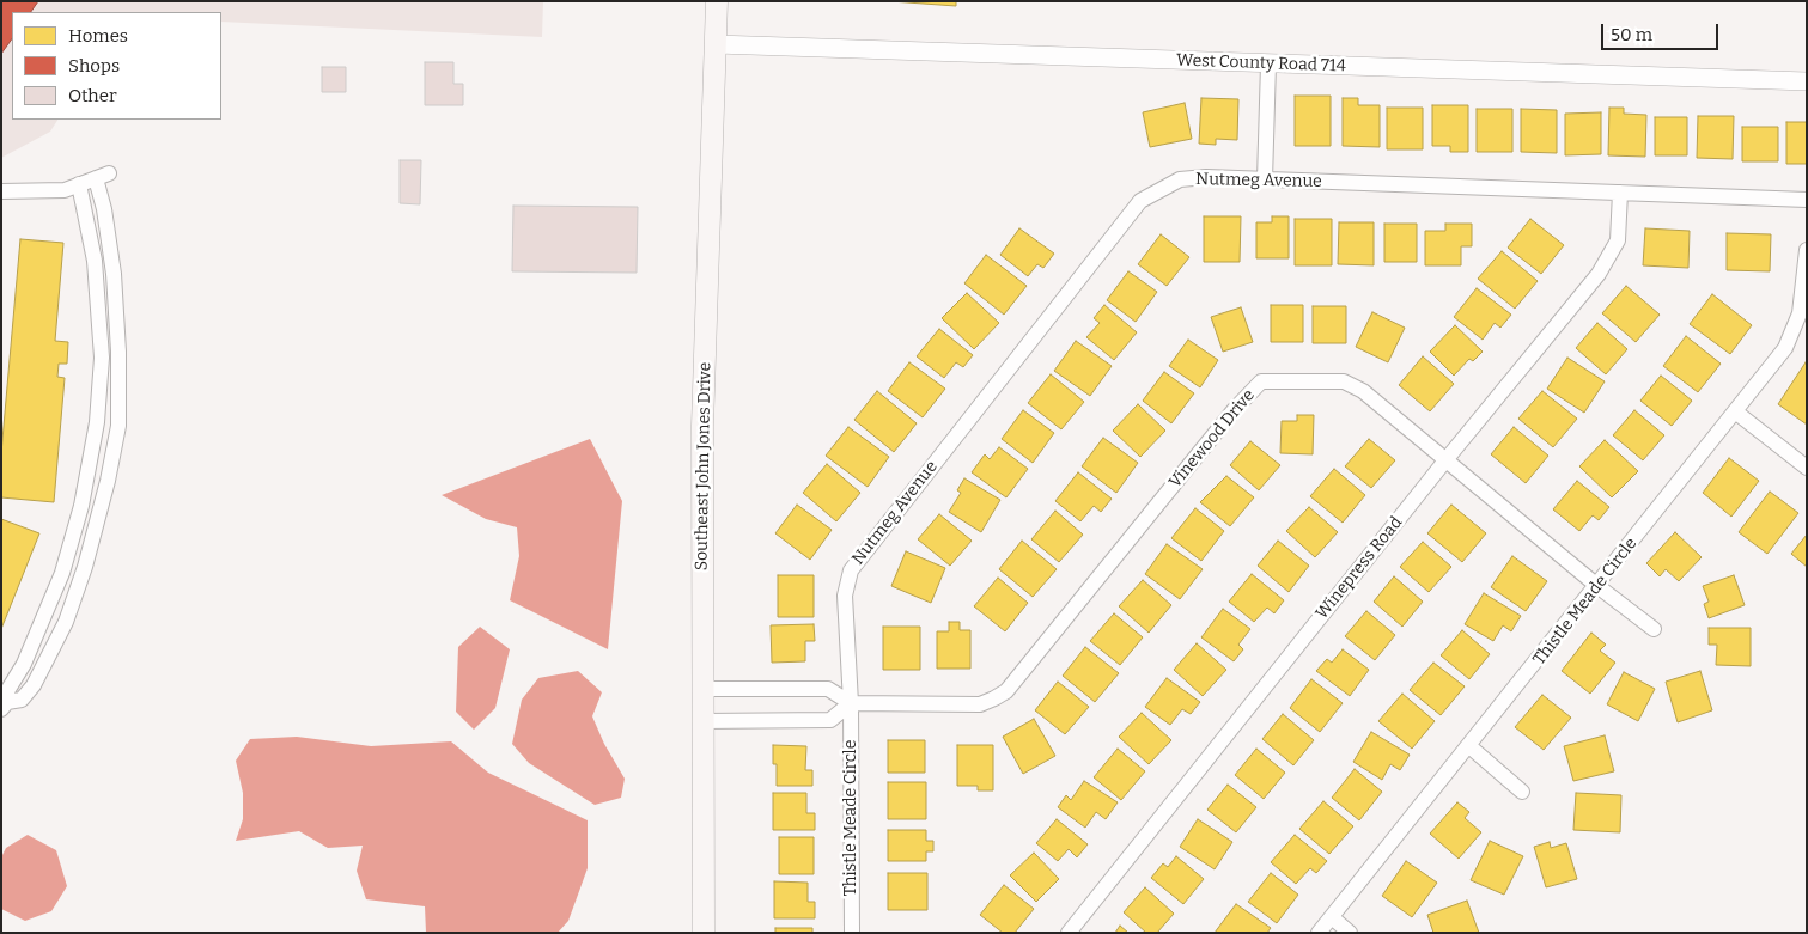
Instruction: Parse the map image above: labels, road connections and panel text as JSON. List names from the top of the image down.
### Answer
{
  "streets": {
    "main road": ["Southeast John Jones Drive"],
    "street": [
      "West County Road 714",
      "Nutmeg Avenue",
      "Vinewood Drive",
      "Winepress Road",
      "Thistle Meade Circle"
    ]
  },
  "crossings": [
    ["West County Road 714", "Southeast John Jones Drive"],
    ["Nutmeg Avenue", "Vinewood Drive"],
    ["Nutmeg Avenue", "Winepress Road"],
    ["Nutmeg Avenue", "Thistle Meade Circle"],
    ["Vinewood Drive", "Southeast John Jones Drive"],
    ["Vinewood Drive", "Winepress Road"],
    ["Vinewood Drive", "Thistle Meade Circle"]
  ],
  "legend": ["Homes", "Shops", "Other"],
  "scale_bar": "50 m"
}
